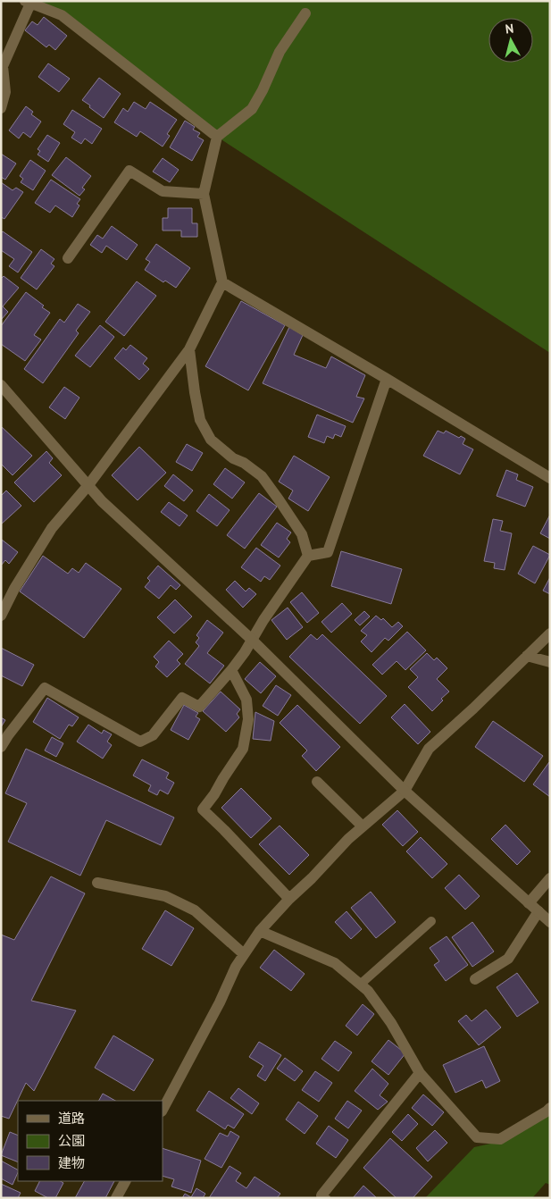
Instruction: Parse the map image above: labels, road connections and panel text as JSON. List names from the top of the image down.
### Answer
{
  "legend": ["道路", "公園", "建物"],
  "north": "top"
}
